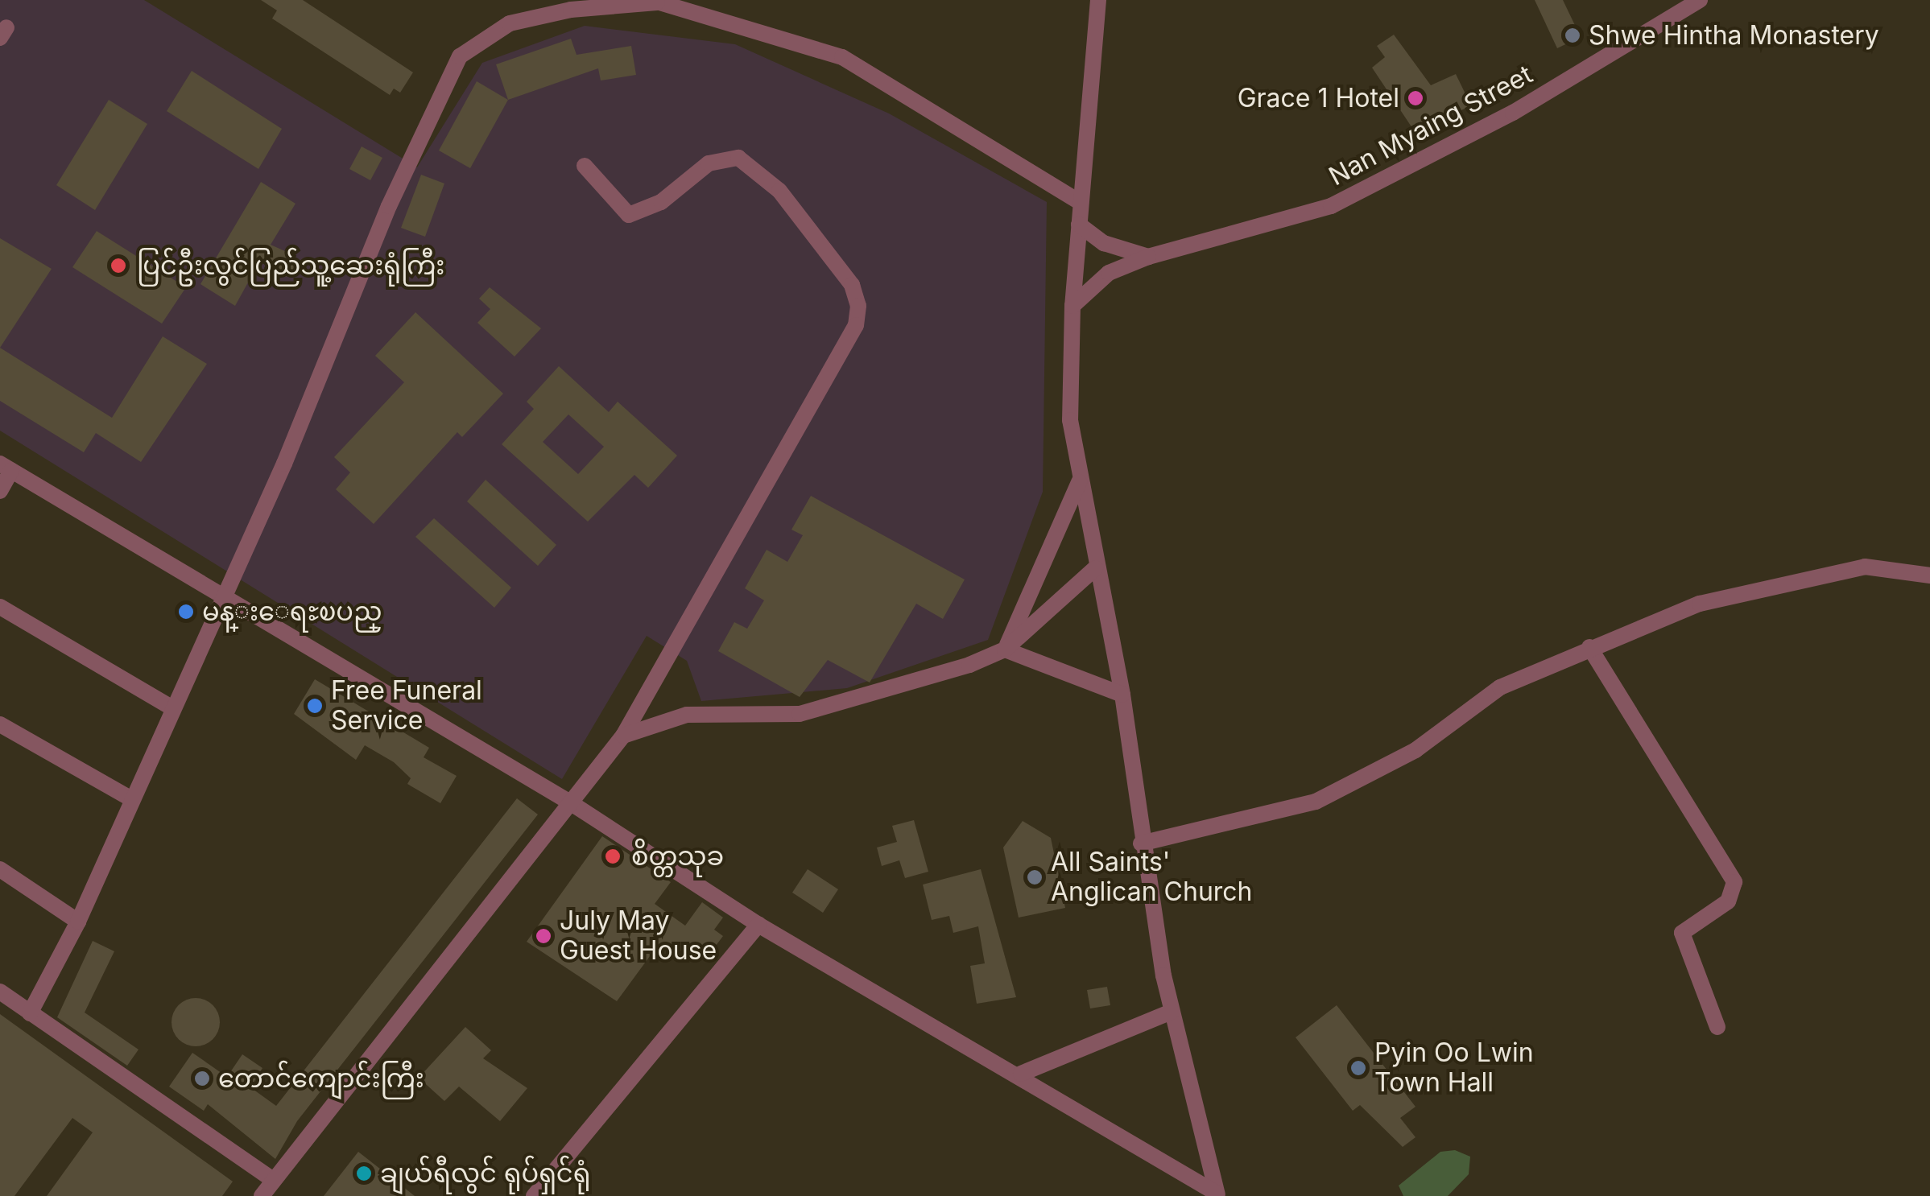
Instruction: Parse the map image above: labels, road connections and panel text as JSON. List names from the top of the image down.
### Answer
{
  "streets": {
    "street": ["Nan Myaing Street"]
  },
  "places": [
    "Shwe Hintha Monastery",
    "Grace 1 Hotel",
    "ပြင်ဦးလွင်ပြည်သူ့ဆေးရုံကြီး",
    "မန္းေရႊၿပည္",
    "Free Funeral Service",
    "စိတ္တသုခ",
    "All Saints' Anglican Church",
    "July May Guest House",
    "Pyin Oo Lwin Town Hall",
    "တောင်ကျောင်းကြီး",
    "ချယ်ရီလွင် ရုပ်ရှင်ရုံ"
  ]
}
